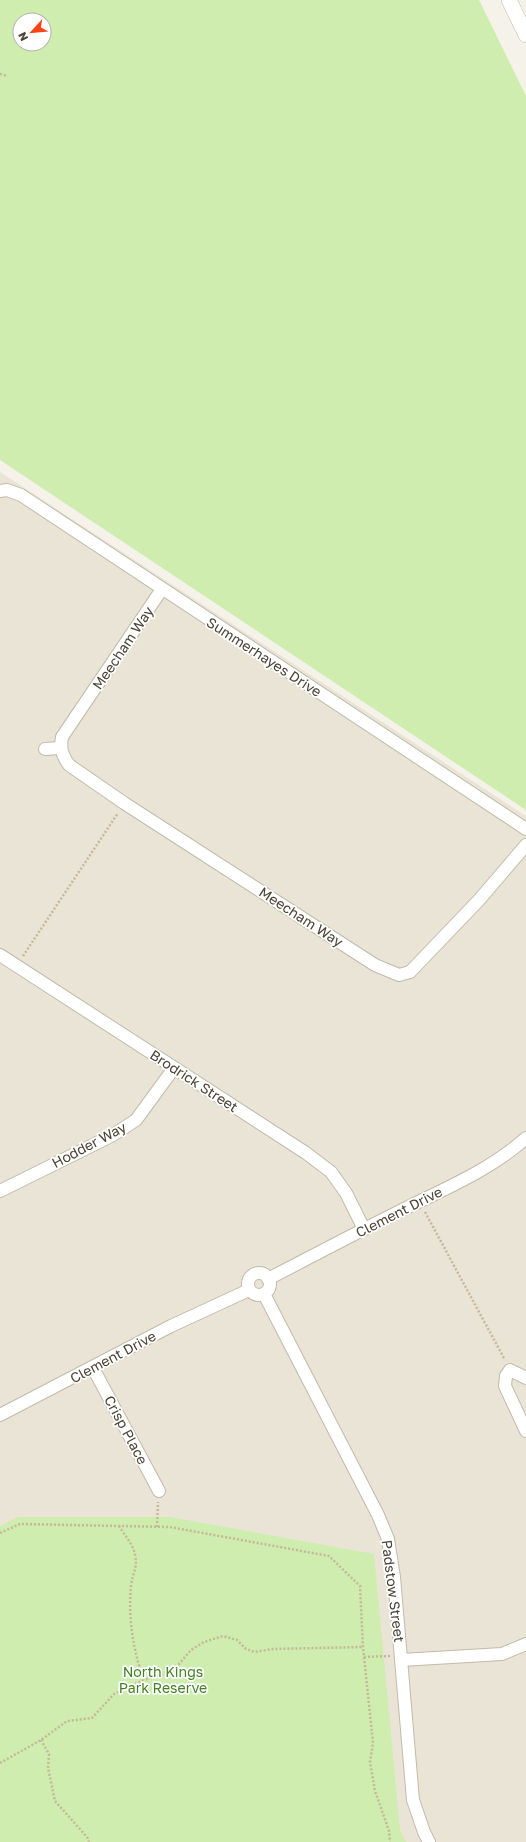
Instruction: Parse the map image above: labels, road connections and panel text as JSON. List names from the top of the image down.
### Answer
{
  "streets": {
    "street": [
      "Meecham Way",
      "Summerhayes Drive",
      "Brodrick Street",
      "Hodder Way",
      "Clement Drive",
      "Crisp Place",
      "Padstow Street"
    ]
  },
  "crossings": [
    ["Meecham Way", "Summerhayes Drive"],
    ["Brodrick Street", "Hodder Way"],
    ["Brodrick Street", "Clement Drive"],
    ["Clement Drive", "Crisp Place"],
    ["Clement Drive", "Padstow Street"]
  ],
  "parks": ["North Kings Park Reserve"],
  "north": "bottom left"
}
